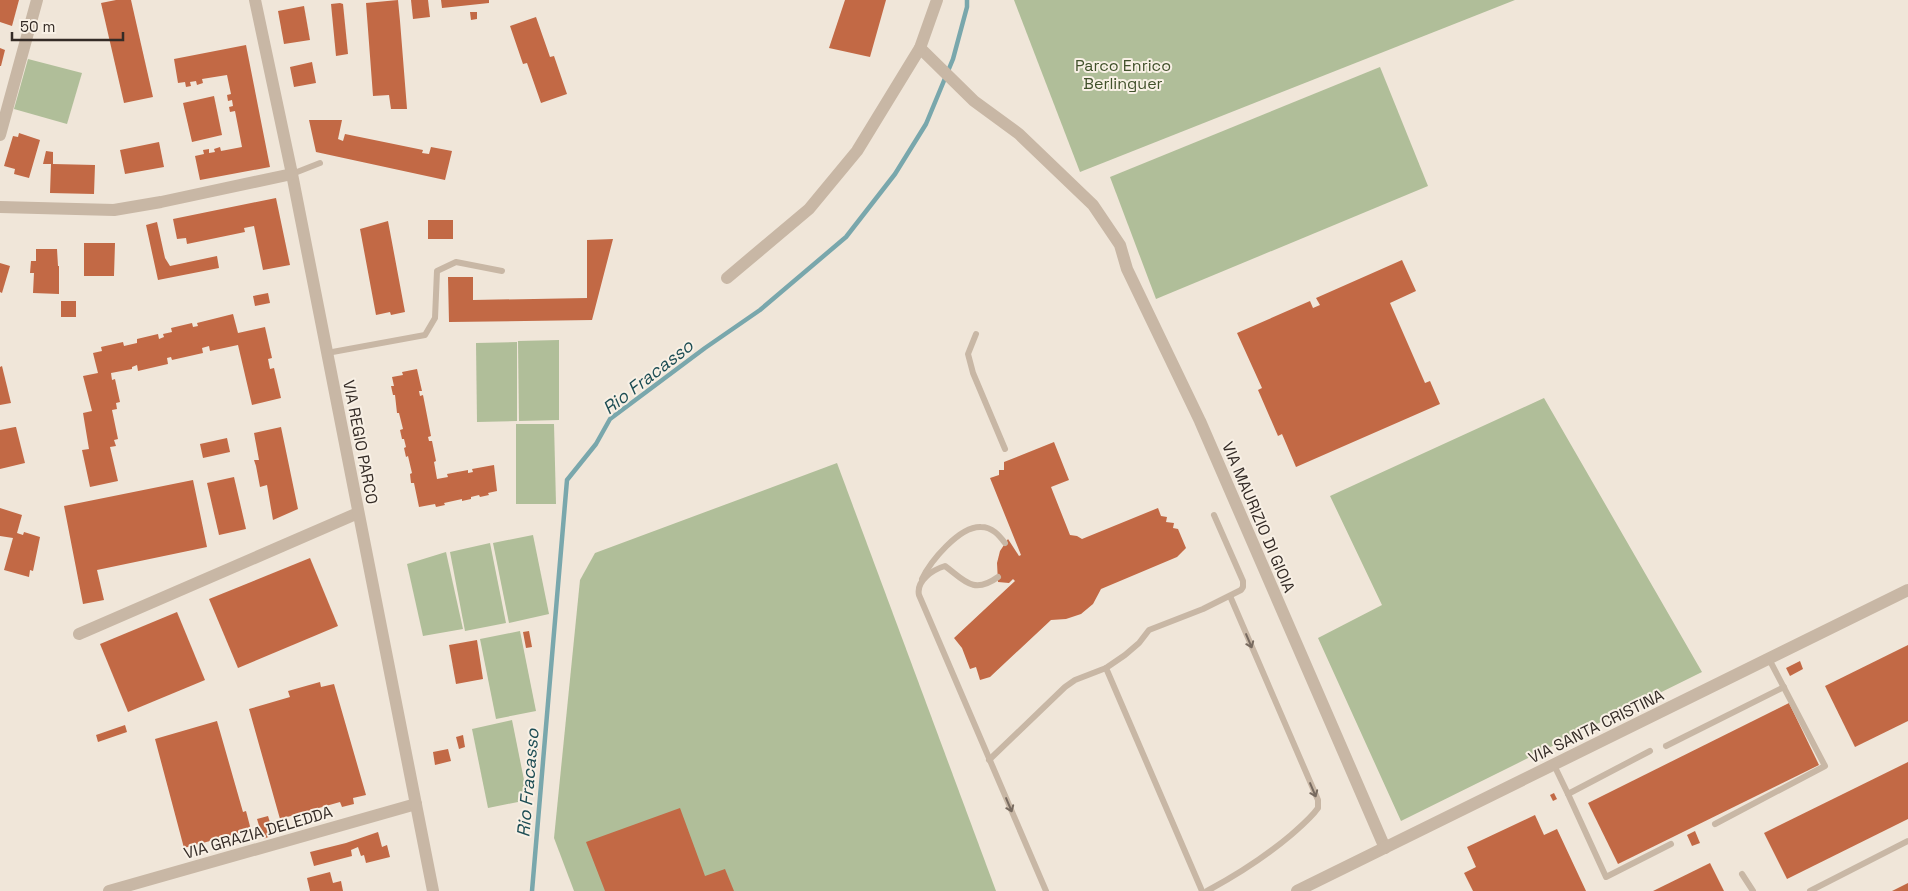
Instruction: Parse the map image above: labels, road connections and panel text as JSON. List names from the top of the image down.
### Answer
{
  "streets": {
    "street": [
      "VIA REGIO PARCO",
      "VIA MAURIZIO DI GIOIA",
      "VIA SANTA CRISTINA",
      "VIA GRAZIA DELEDDA"
    ]
  },
  "crossings": [
    ["VIA REGIO PARCO", "VIA GRAZIA DELEDDA"],
    ["VIA MAURIZIO DI GIOIA", "VIA SANTA CRISTINA"]
  ],
  "water": ["Rio Fracasso"],
  "parks": ["Parco Enrico Berlinguer"],
  "scale_bar": "50 m"
}
